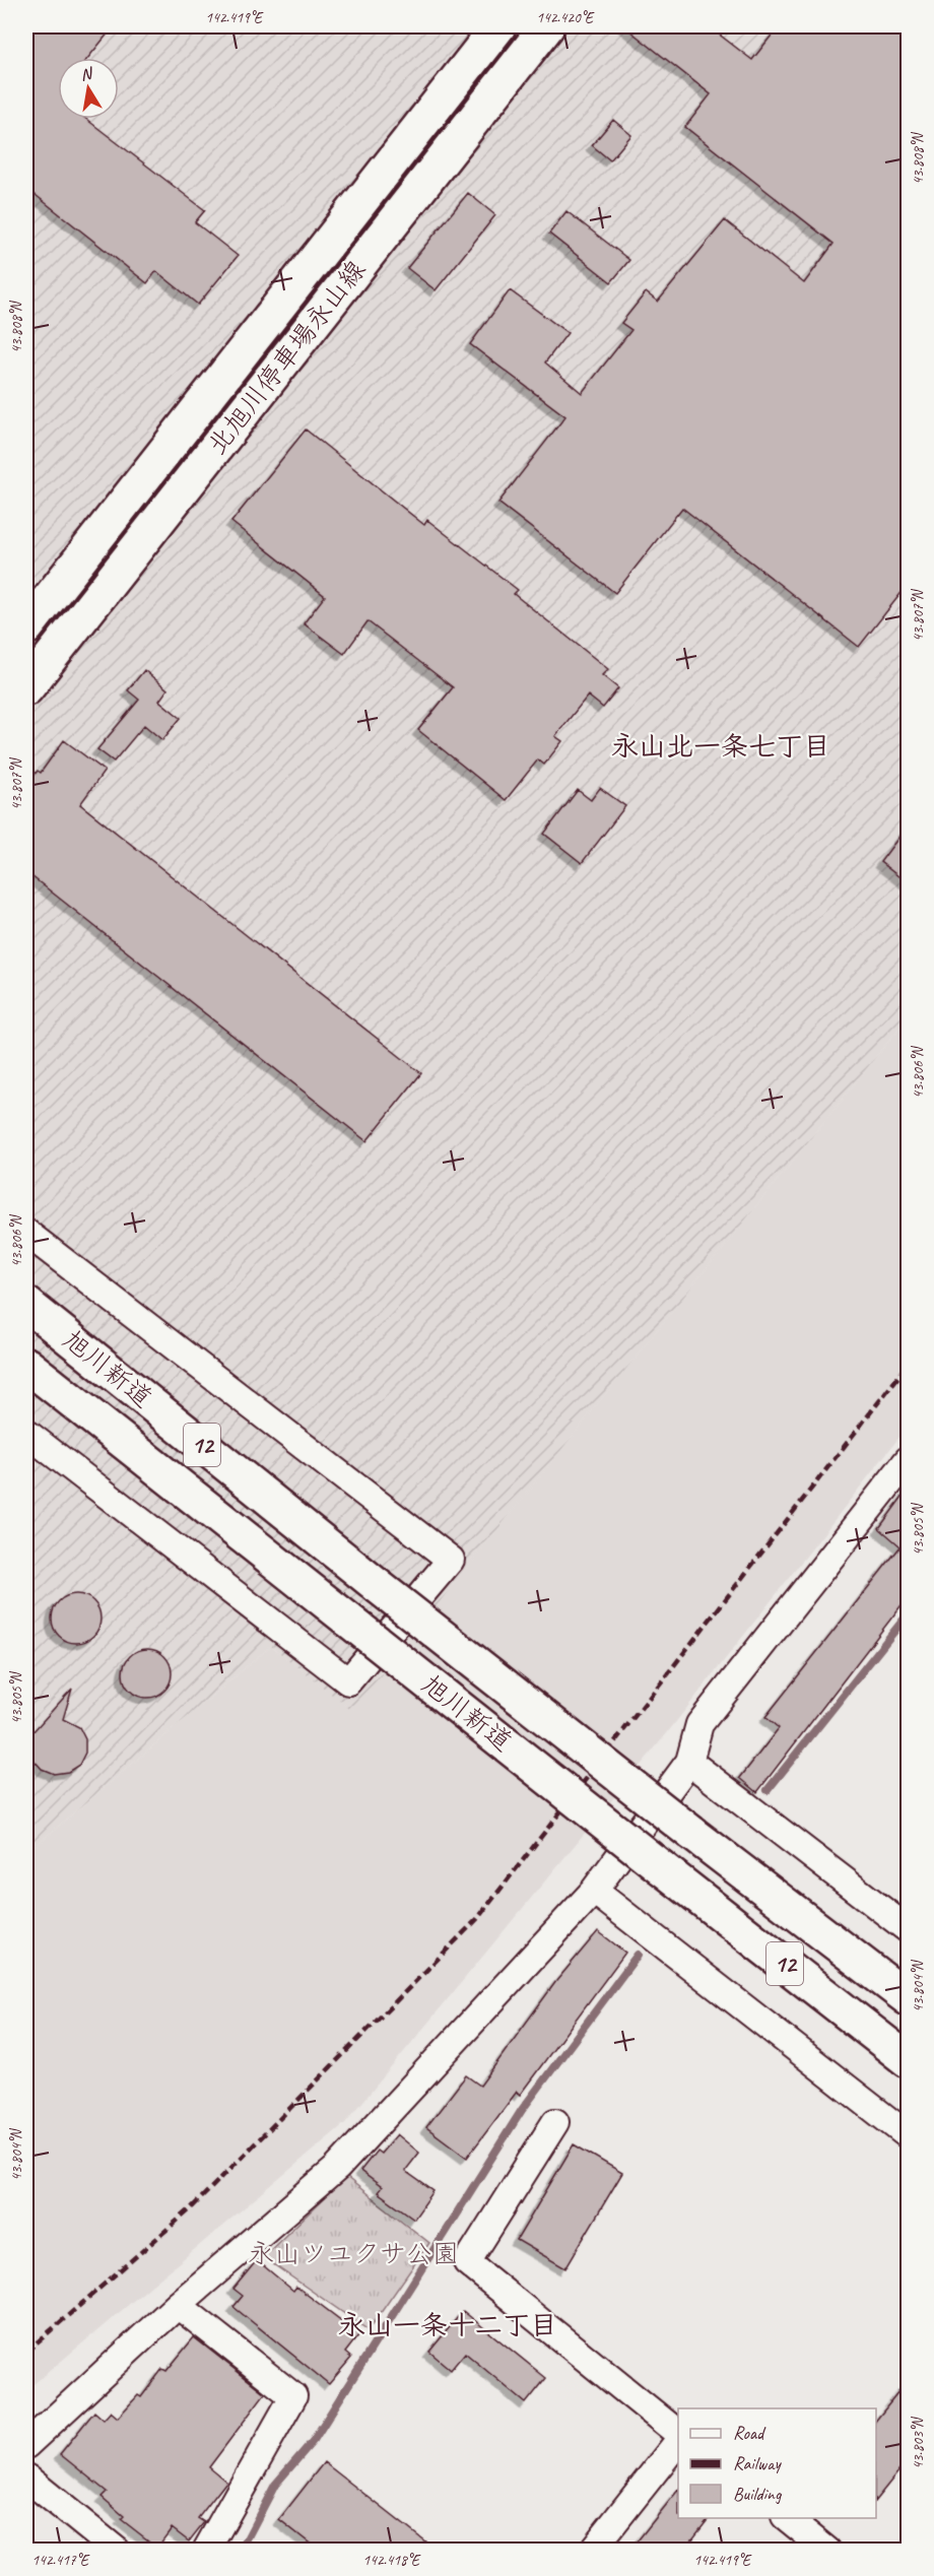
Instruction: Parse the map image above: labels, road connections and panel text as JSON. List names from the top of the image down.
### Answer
{
  "streets": {
    "main road": ["北旭川停車場永山線", "旭川新道", "12"]
  },
  "districts": ["永山北一条七丁目", "永山一条十二丁目"],
  "parks": ["永山ツユクサ公園"],
  "legend": ["Road", "Railway", "Building"],
  "north": "top",
  "coordinates": [
    "142.419°E",
    "142.420°E",
    "43.808°N",
    "43.807°N",
    "43.806°N",
    "43.805°N",
    "43.804°N",
    "43.803°N",
    "142.417°E",
    "142.418°E"
  ]
}
